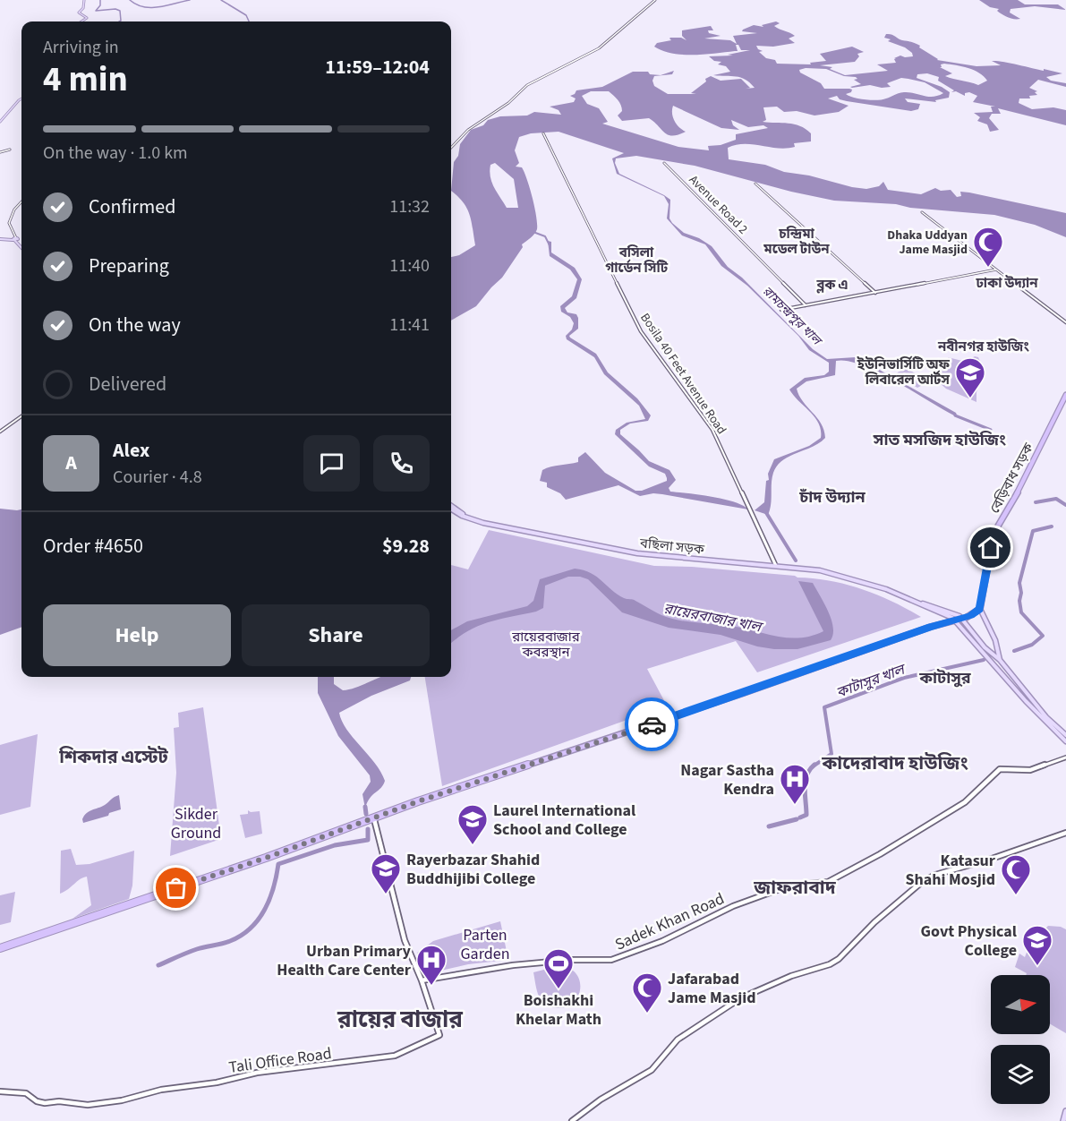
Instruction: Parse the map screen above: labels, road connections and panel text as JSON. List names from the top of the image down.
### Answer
{
  "streets": {
    "highway": ["বেড়িবাধ সড়ক"],
    "main road": ["বছিলা সড়ক"],
    "street": [
      "Avenue Road 2",
      "Bosila 40 Feet Avenue Road",
      "Sadek Khan Road",
      "Tali Office Road"
    ]
  },
  "crossings": [
    ["Bosila 40 Feet Avenue Road", "বছিলা সড়ক"],
    ["Sadek Khan Road", "Tali Office Road"]
  ],
  "districts": [
    "চন্দ্রিমা মডেল টাউন",
    "বসিলা গার্ডেন সিটি",
    "ঢাকা উদ্যান",
    "ব্লক এ",
    "নবীনগর হাউজিং",
    "সাত মসজিদ হাউজিং",
    "চাঁদ উদ্যান",
    "কাটাসুর",
    "শিকদার এস্টেট",
    "কাদেরাবাদ হাউজিং",
    "জাফরাবাদ",
    "রায়ের বাজার"
  ],
  "water": ["রামচন্দ্রপুর খাল", "রায়েরবাজার খাল", "কাটাসুর খাল"],
  "parks": ["রায়েরবাজার কবরস্থান", "Sikder Ground", "Parten Garden"],
  "places": {
    "mosque": ["Dhaka Uddyan Jame Masjid", "Katasur Shahi Mosjid", "Jafarabad Jame Masjid"],
    "school or university": [
      "ইউনিভার্সিটি অফ লিবারেল আর্টস",
      "Laurel International School and College",
      "Rayerbazar Shahid Buddhijibi College",
      "Govt Physical College"
    ],
    "hospital": ["Nagar Sastha Kendra", "Urban Primary Health Care Center"],
    "sports": ["Boishakhi Khelar Math"]
  },
  "north": "right",
  "page": {
    "heading": ["4 min", "Arriving in", "11:59–12:04"],
    "panel": [
      "Alex",
      "Courier · 4.8",
      "Order #4650",
      "$9.28"
    ],
    "bar": "On the way · 1.0 km",
    "list": [
      ["Confirmed", "11:32"],
      ["Preparing", "11:40"],
      ["On the way", "11:41"],
      "Delivered"
    ],
    "round": "A",
    "buttons": ["Help", "Share"]
  }
}
